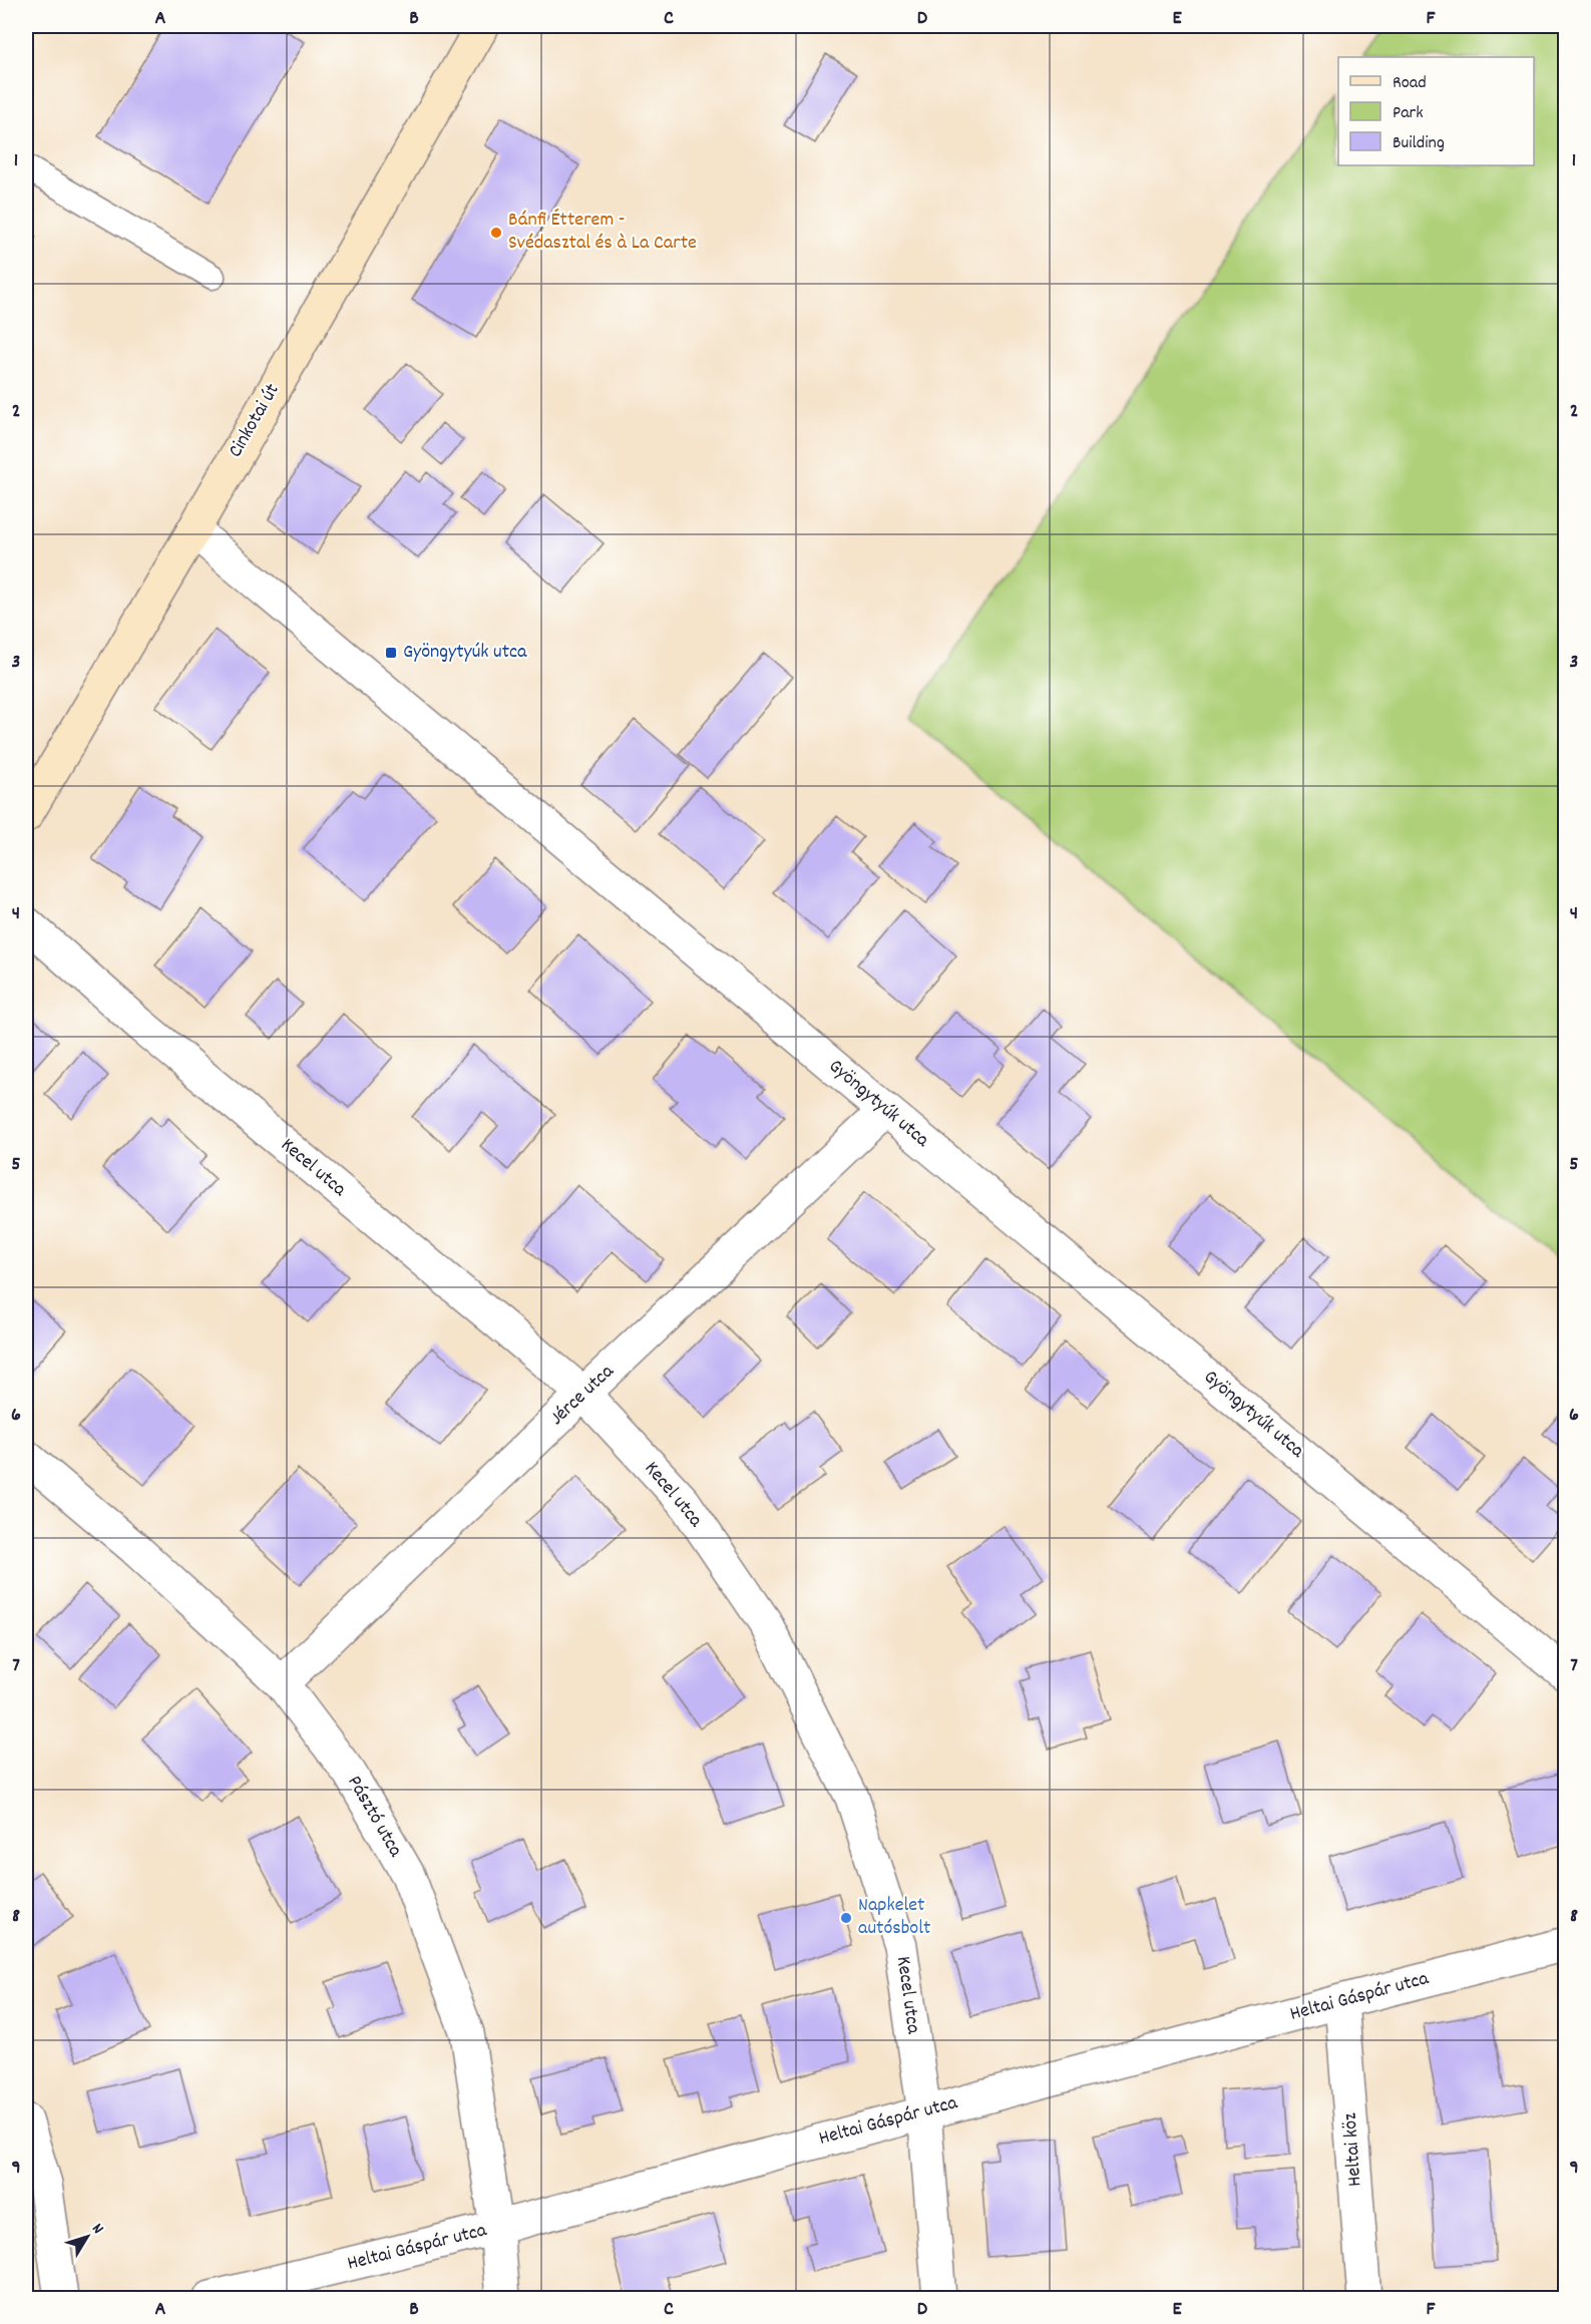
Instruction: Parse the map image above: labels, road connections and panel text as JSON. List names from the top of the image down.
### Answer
{
  "streets": {
    "main road": ["Cinkotai út"],
    "street": [
      "Gyöngytyúk utca",
      "Kecel utca",
      "Jérce utca",
      "Pásztó utca",
      "Heltai Gáspár utca",
      "Heltai köz"
    ]
  },
  "crossings": [
    ["Cinkotai út", "Gyöngytyúk utca"],
    ["Gyöngytyúk utca", "Jérce utca"],
    ["Kecel utca", "Jérce utca"],
    ["Kecel utca", "Heltai Gáspár utca"],
    ["Jérce utca", "Pásztó utca"],
    ["Pásztó utca", "Heltai Gáspár utca"],
    ["Heltai Gáspár utca", "Heltai köz"]
  ],
  "places": {
    "other": ["Bánfi Étterem - Svédasztal és à La Carte", "Napkelet autósbolt"],
    "transit": ["Gyöngytyúk utca"]
  },
  "legend": ["Road", "Park", "Building"],
  "north": "top right",
  "grid": {
    "columns": [
      "A",
      "B",
      "C",
      "D",
      "E",
      "F"
    ],
    "rows": [
      "1",
      "2",
      "3",
      "4",
      "5",
      "6",
      "7",
      "8",
      "9"
    ]
  }
}
